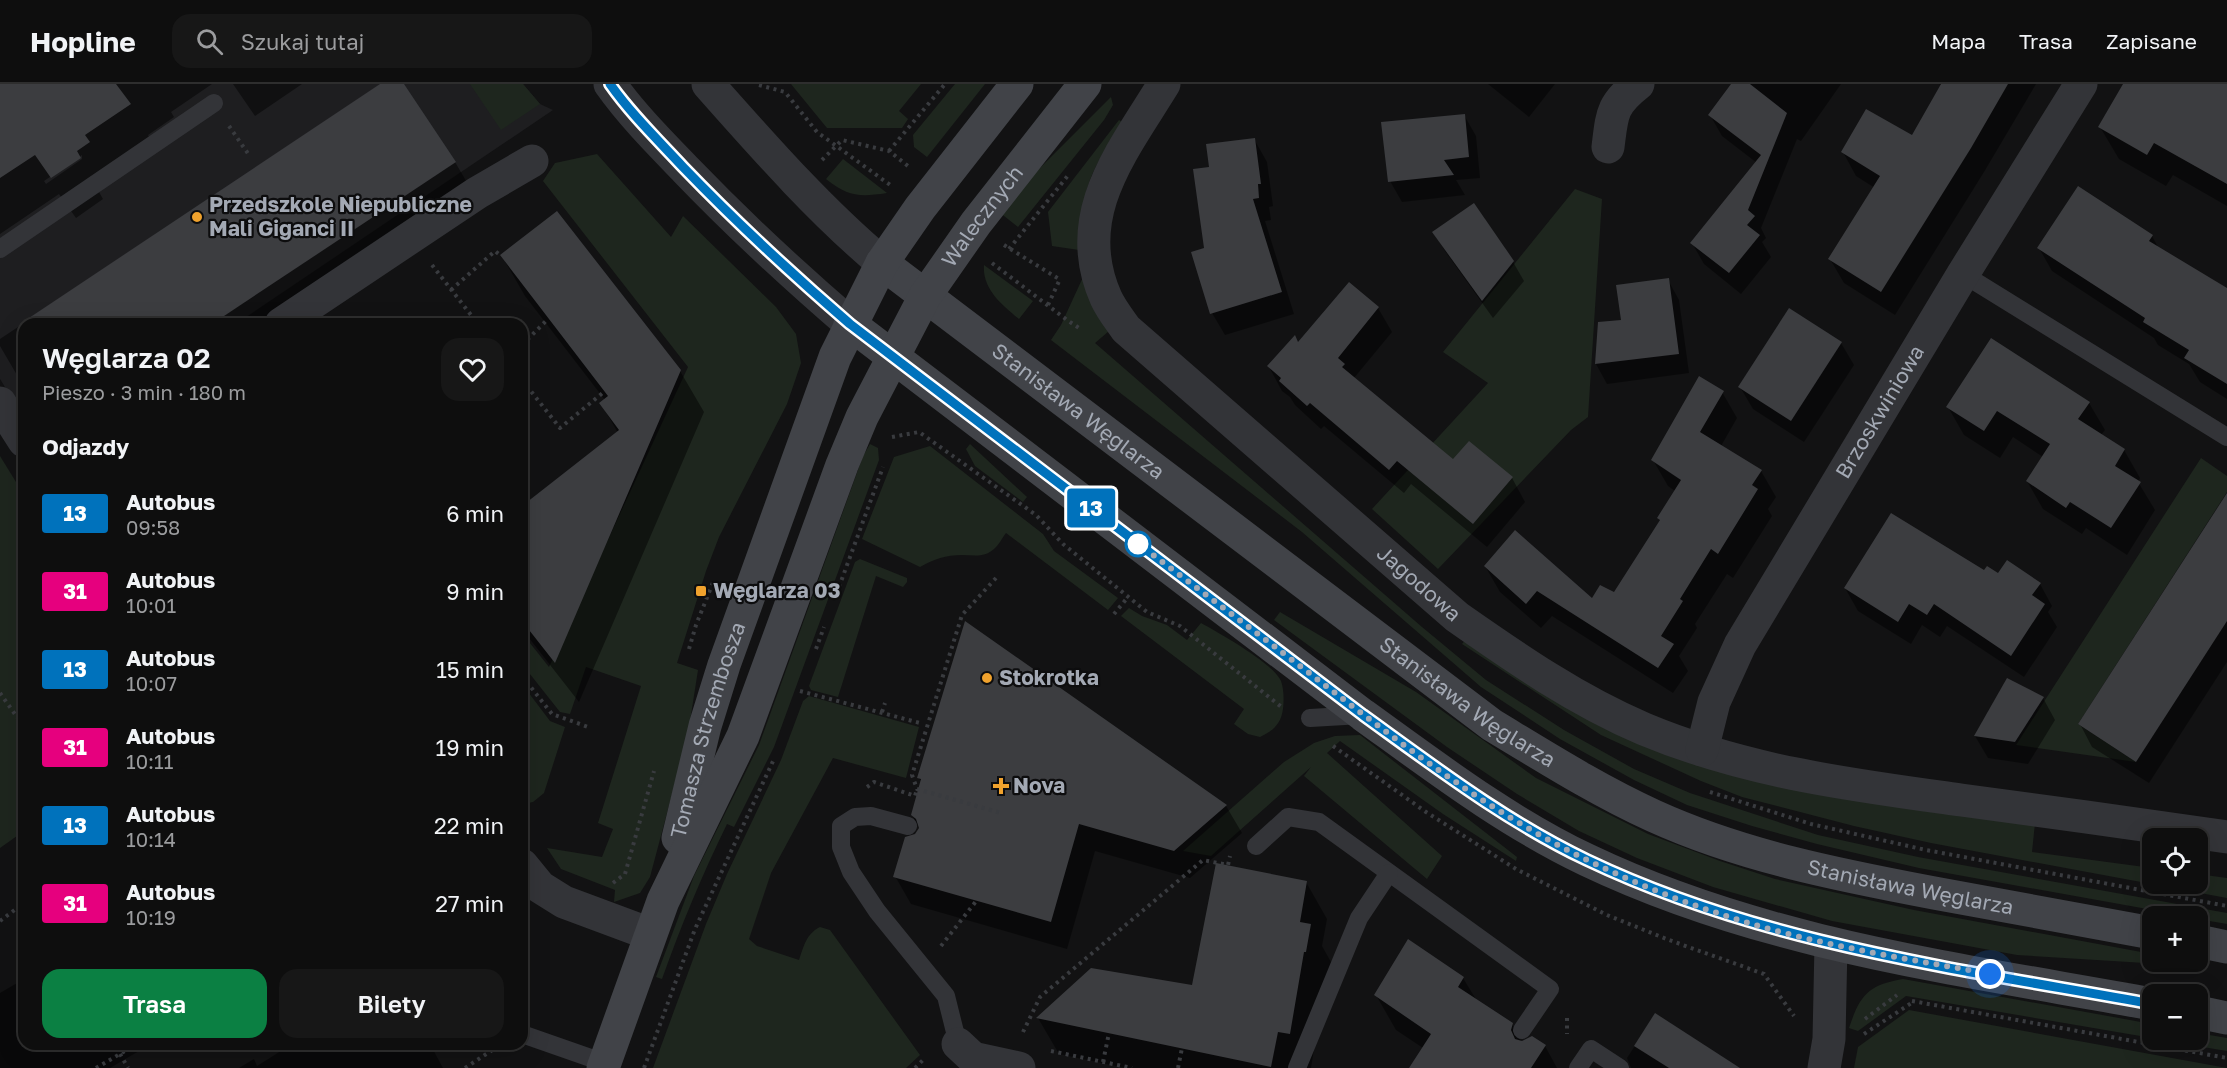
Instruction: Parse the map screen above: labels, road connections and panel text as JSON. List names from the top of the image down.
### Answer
{
  "streets": {
    "street": [
      "Walecznych",
      "Brzoskwiniowa",
      "Stanisława Węglarza",
      "Jagodowa",
      "Tomasza Strzembosza"
    ]
  },
  "crossings": [
    ["Walecznych", "Stanisława Węglarza"],
    ["Walecznych", "Tomasza Strzembosza"],
    ["Brzoskwiniowa", "Jagodowa"]
  ],
  "places": {
    "other": ["Przedszkole Niepubliczne Mali Giganci II", "Stokrotka"],
    "transit": ["Węglarza 03"],
    "health": ["Nova"]
  },
  "lines": ["bus line 13"],
  "page": {
    "header": "Hopline",
    "search": "Szukaj tutaj",
    "nav": ["Mapa", "Trasa", "Zapisane"],
    "on_map": "13",
    "heading": [
      ["Węglarza 02", "Pieszo · 3 min · 180 m"],
      "Odjazdy"
    ],
    "list": [
      {
        "mark": "13",
        "name": "Autobus",
        "note": "09:58",
        "value": "6 min"
      },
      {
        "mark": "31",
        "name": "Autobus",
        "note": "10:01",
        "value": "9 min"
      },
      {
        "mark": "13",
        "name": "Autobus",
        "note": "10:07",
        "value": "15 min"
      },
      {
        "mark": "31",
        "name": "Autobus",
        "note": "10:11",
        "value": "19 min"
      },
      {
        "mark": "13",
        "name": "Autobus",
        "note": "10:14",
        "value": "22 min"
      },
      {
        "mark": "31",
        "name": "Autobus",
        "note": "10:19",
        "value": "27 min"
      }
    ],
    "map_buttons": ["+", "−"],
    "buttons": ["Trasa", "Bilety"]
  }
}
